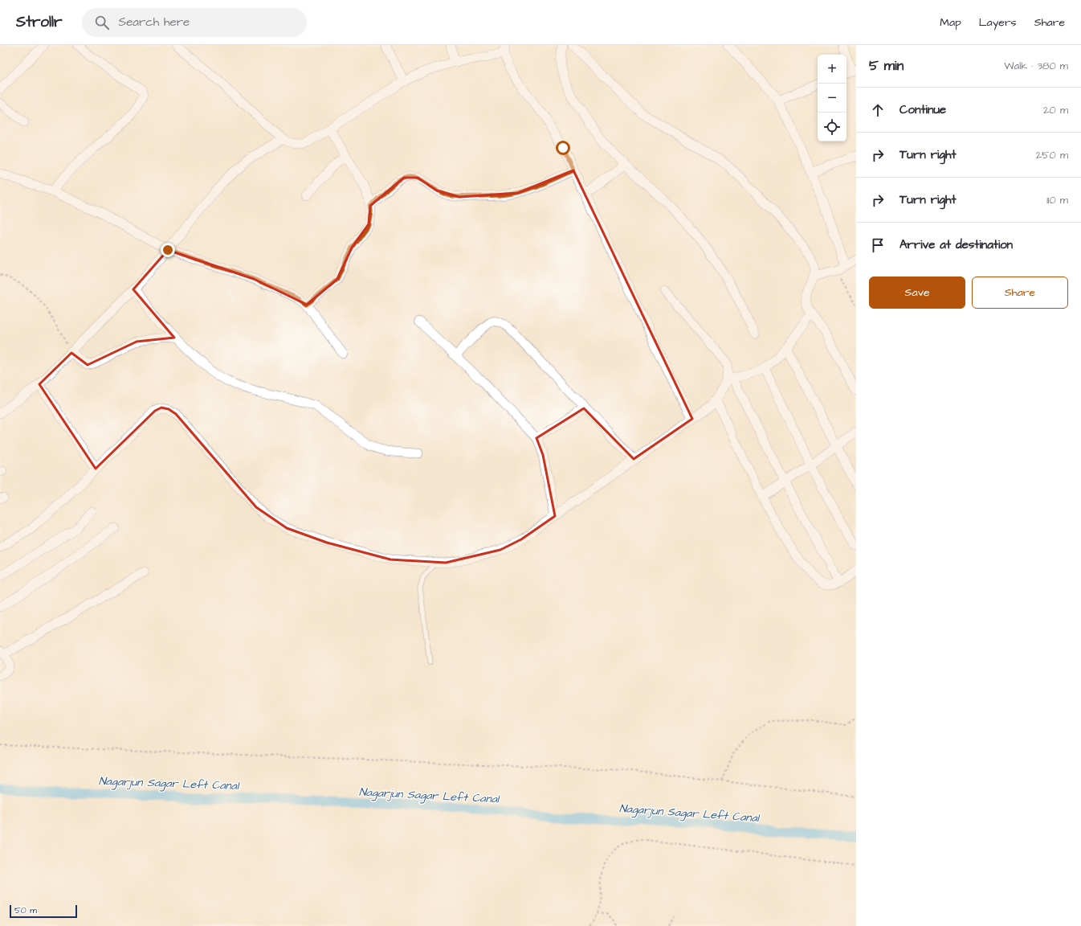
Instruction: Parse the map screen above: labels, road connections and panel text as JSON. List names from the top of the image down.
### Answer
{
  "water": ["Nagarjun Sagar Left Canal"],
  "scale_bar": "50 m",
  "page": {
    "header": "Strollr",
    "search": "Search here",
    "nav": ["Map", "Layers", "Share"],
    "heading": ["5 min", "Walk · 380 m"],
    "map_buttons": ["+", "−"],
    "list": [
      ["Continue", "20 m"],
      ["Turn right", "250 m"],
      ["Turn right", "110 m"],
      "Arrive at destination"
    ],
    "buttons": ["Save", "Share"],
    "scale": "50 m"
  }
}
